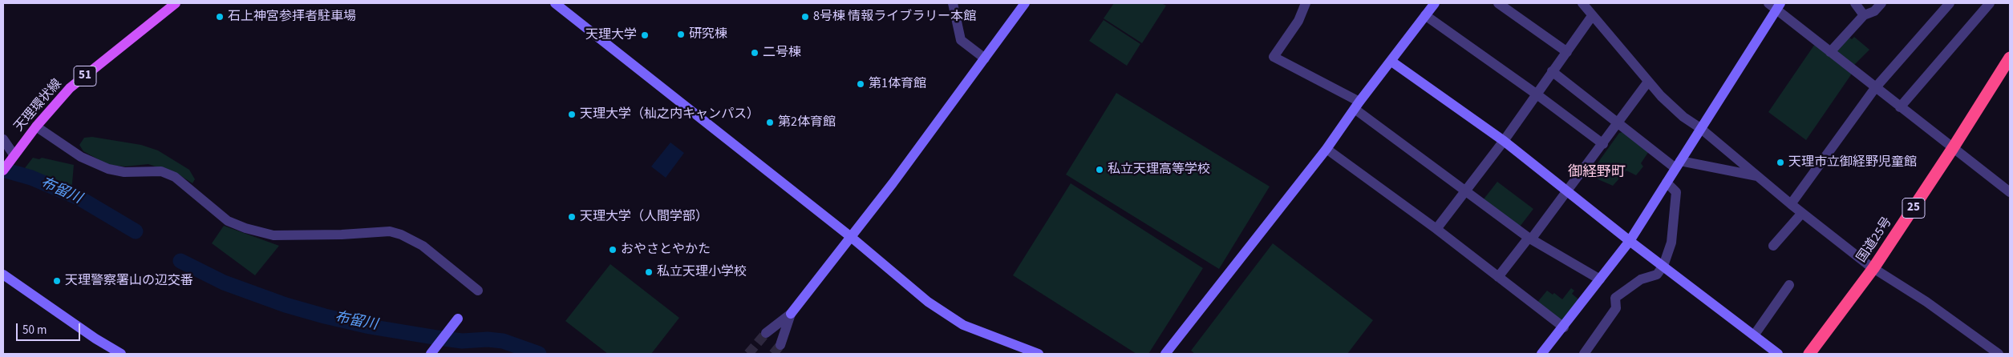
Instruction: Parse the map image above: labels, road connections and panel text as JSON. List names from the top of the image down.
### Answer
{
  "streets": {
    "highway": ["25", "国道25号"],
    "main road": ["51", "天理環状線"]
  },
  "districts": ["御経野町"],
  "water": ["布留川"],
  "places": [
    "石上神宮参拝者駐車場",
    "8号棟 情報ライブラリー本館",
    "研究棟",
    "天理大学",
    "二号棟",
    "第1体育館",
    "天理大学（杣之内キャンパス）",
    "第2体育館",
    "天理市立御経野児童館",
    "私立天理高等学校",
    "天理大学（人間学部）",
    "おやさとやかた",
    "私立天理小学校",
    "天理警察署山の辺交番"
  ],
  "scale_bar": "50 m"
}
